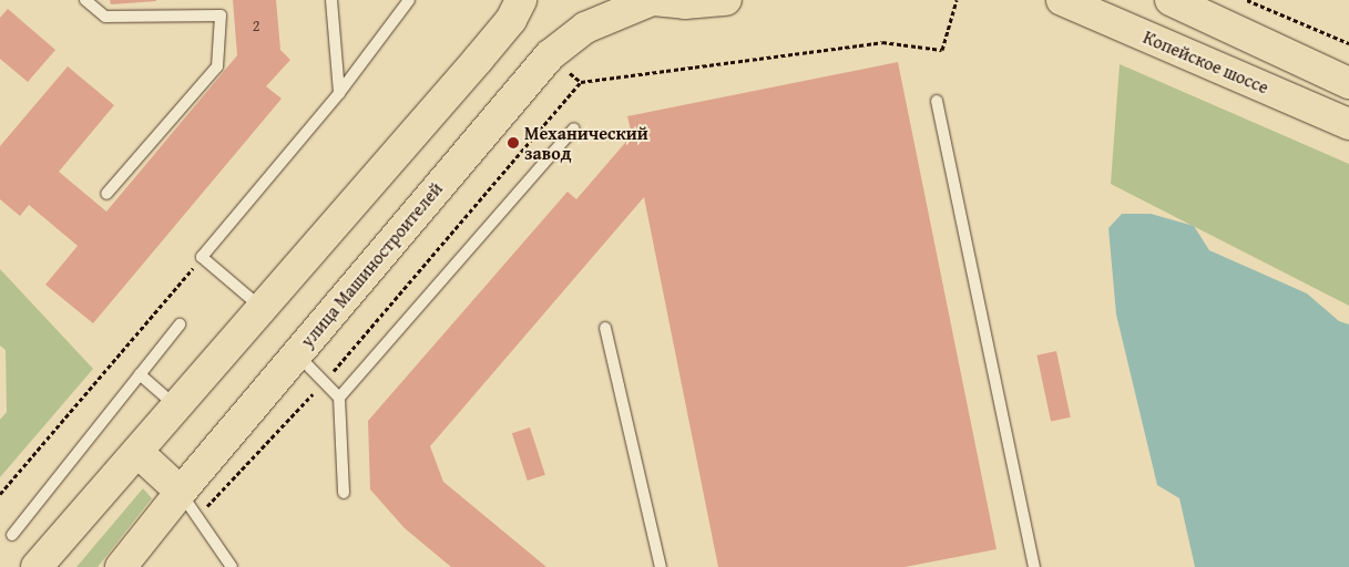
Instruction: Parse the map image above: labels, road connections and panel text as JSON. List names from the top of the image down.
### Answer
{
  "streets": {
    "main road": ["Копейское шоссе", "улица Машиностроителей"]
  },
  "places": ["Механический завод"],
  "house_numbers": ["2"]
}
